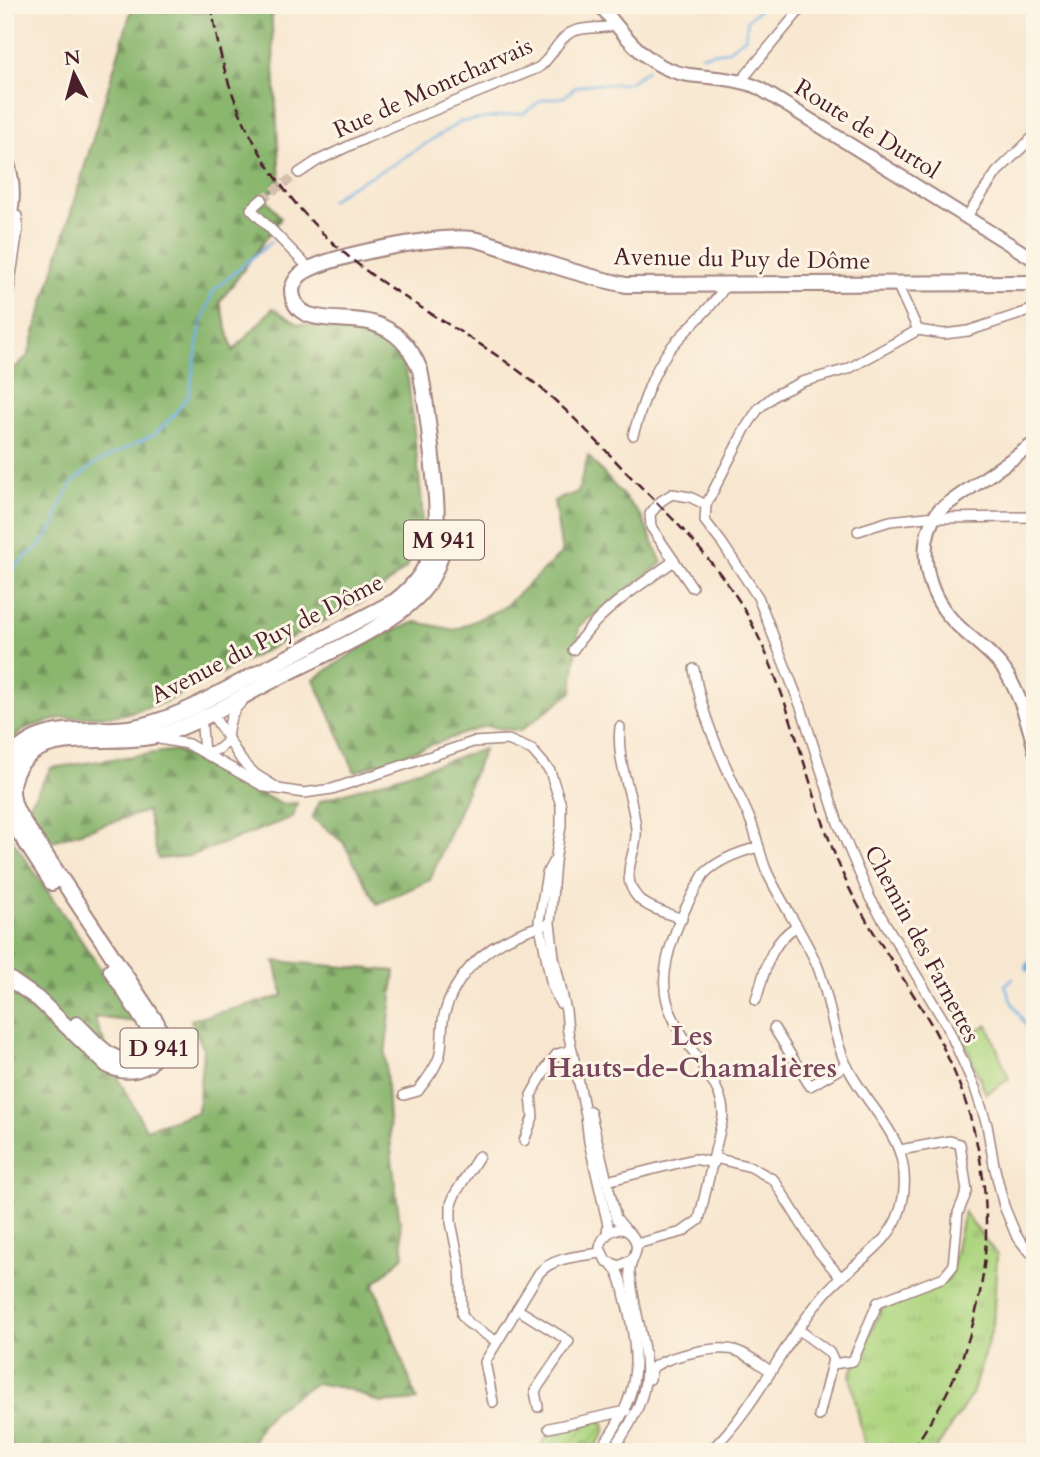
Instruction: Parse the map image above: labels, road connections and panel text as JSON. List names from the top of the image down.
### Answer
{
  "streets": {
    "main road": [
      "Route de Durtol",
      "Avenue du Puy de Dôme",
      "M 941",
      "D 941"
    ],
    "street": ["Rue de Montcharvais", "Chemin des Farnettes"]
  },
  "crossings": [
    ["Rue de Montcharvais", "Route de Durtol"],
    ["Avenue du Puy de Dôme", "D 941"]
  ],
  "districts": ["Les Hauts-de-Chamalières"],
  "north": "top"
}
